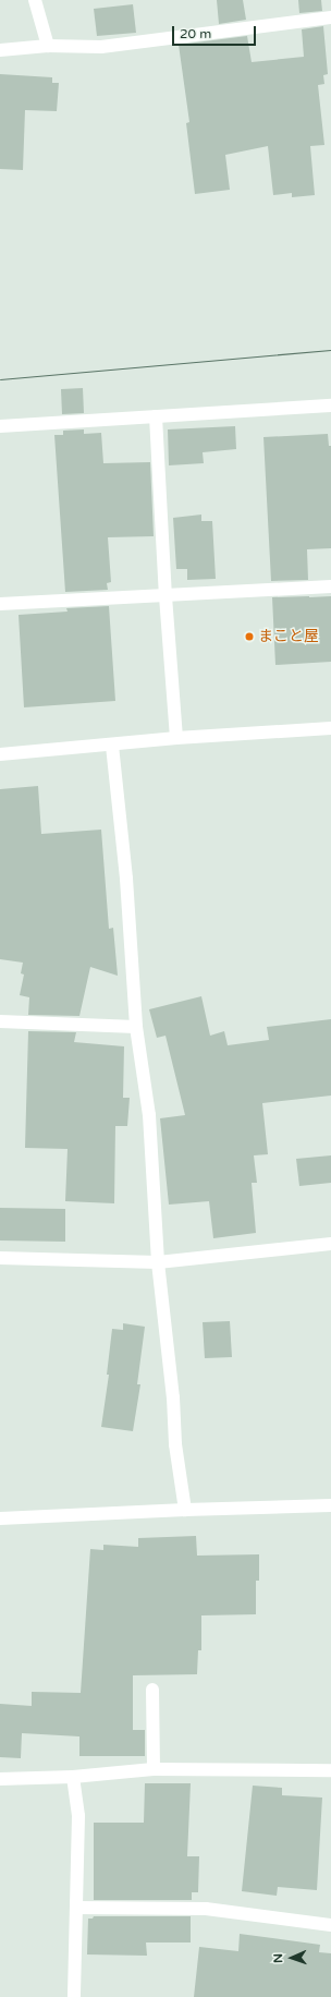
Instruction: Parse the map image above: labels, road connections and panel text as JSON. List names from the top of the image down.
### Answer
{
  "places": ["まこと屋"],
  "scale_bar": "20 m",
  "north": "left"
}
